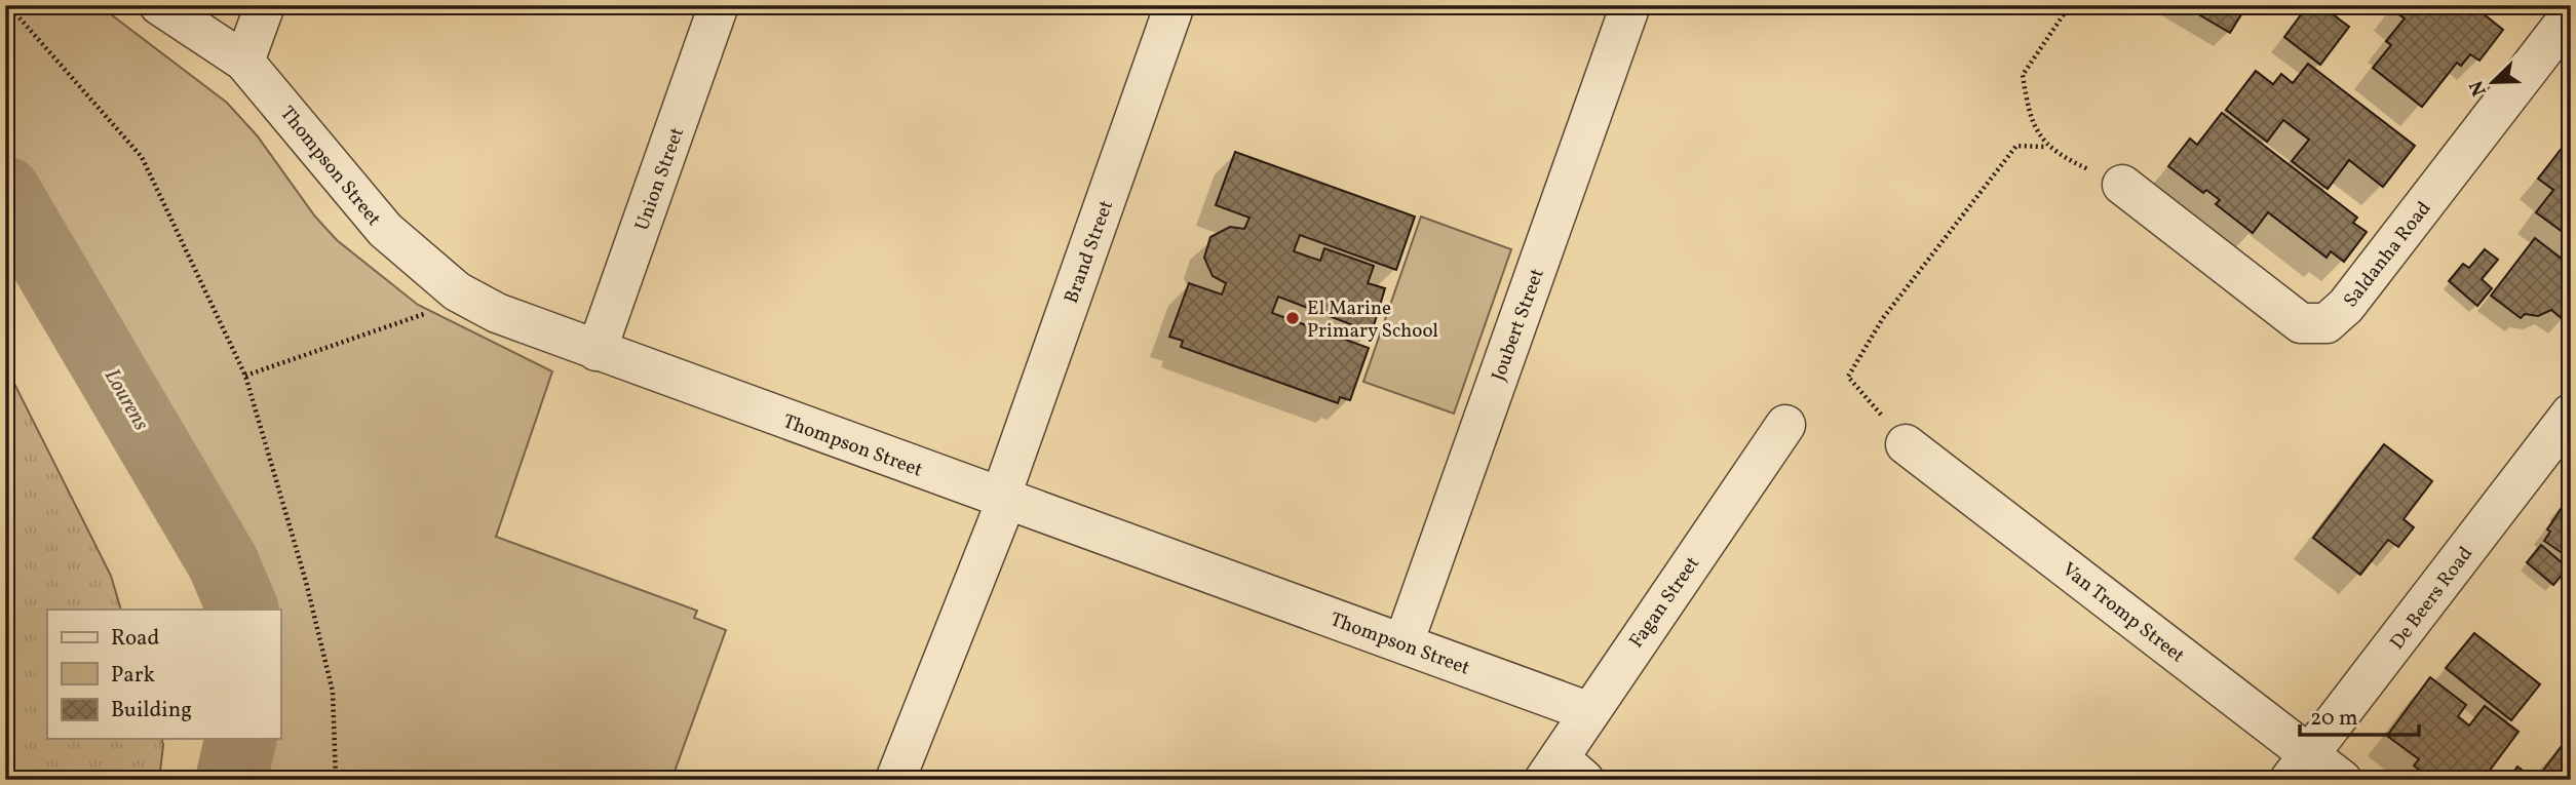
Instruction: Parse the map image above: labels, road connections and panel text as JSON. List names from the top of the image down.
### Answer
{
  "streets": {
    "street": [
      "Thompson Street",
      "Union Street",
      "Brand Street",
      "Saldanha Road",
      "Joubert Street",
      "De Beers Road",
      "Fagan Street",
      "Van Tromp Street"
    ]
  },
  "crossings": [
    ["Thompson Street", "Union Street"],
    ["Thompson Street", "Brand Street"],
    ["Thompson Street", "Joubert Street"],
    ["Thompson Street", "Fagan Street"],
    ["De Beers Road", "Van Tromp Street"]
  ],
  "water": ["Lourens"],
  "places": ["El Marine Primary School"],
  "legend": ["Road", "Park", "Building"],
  "scale_bar": "20 m",
  "north": "bottom left"
}
